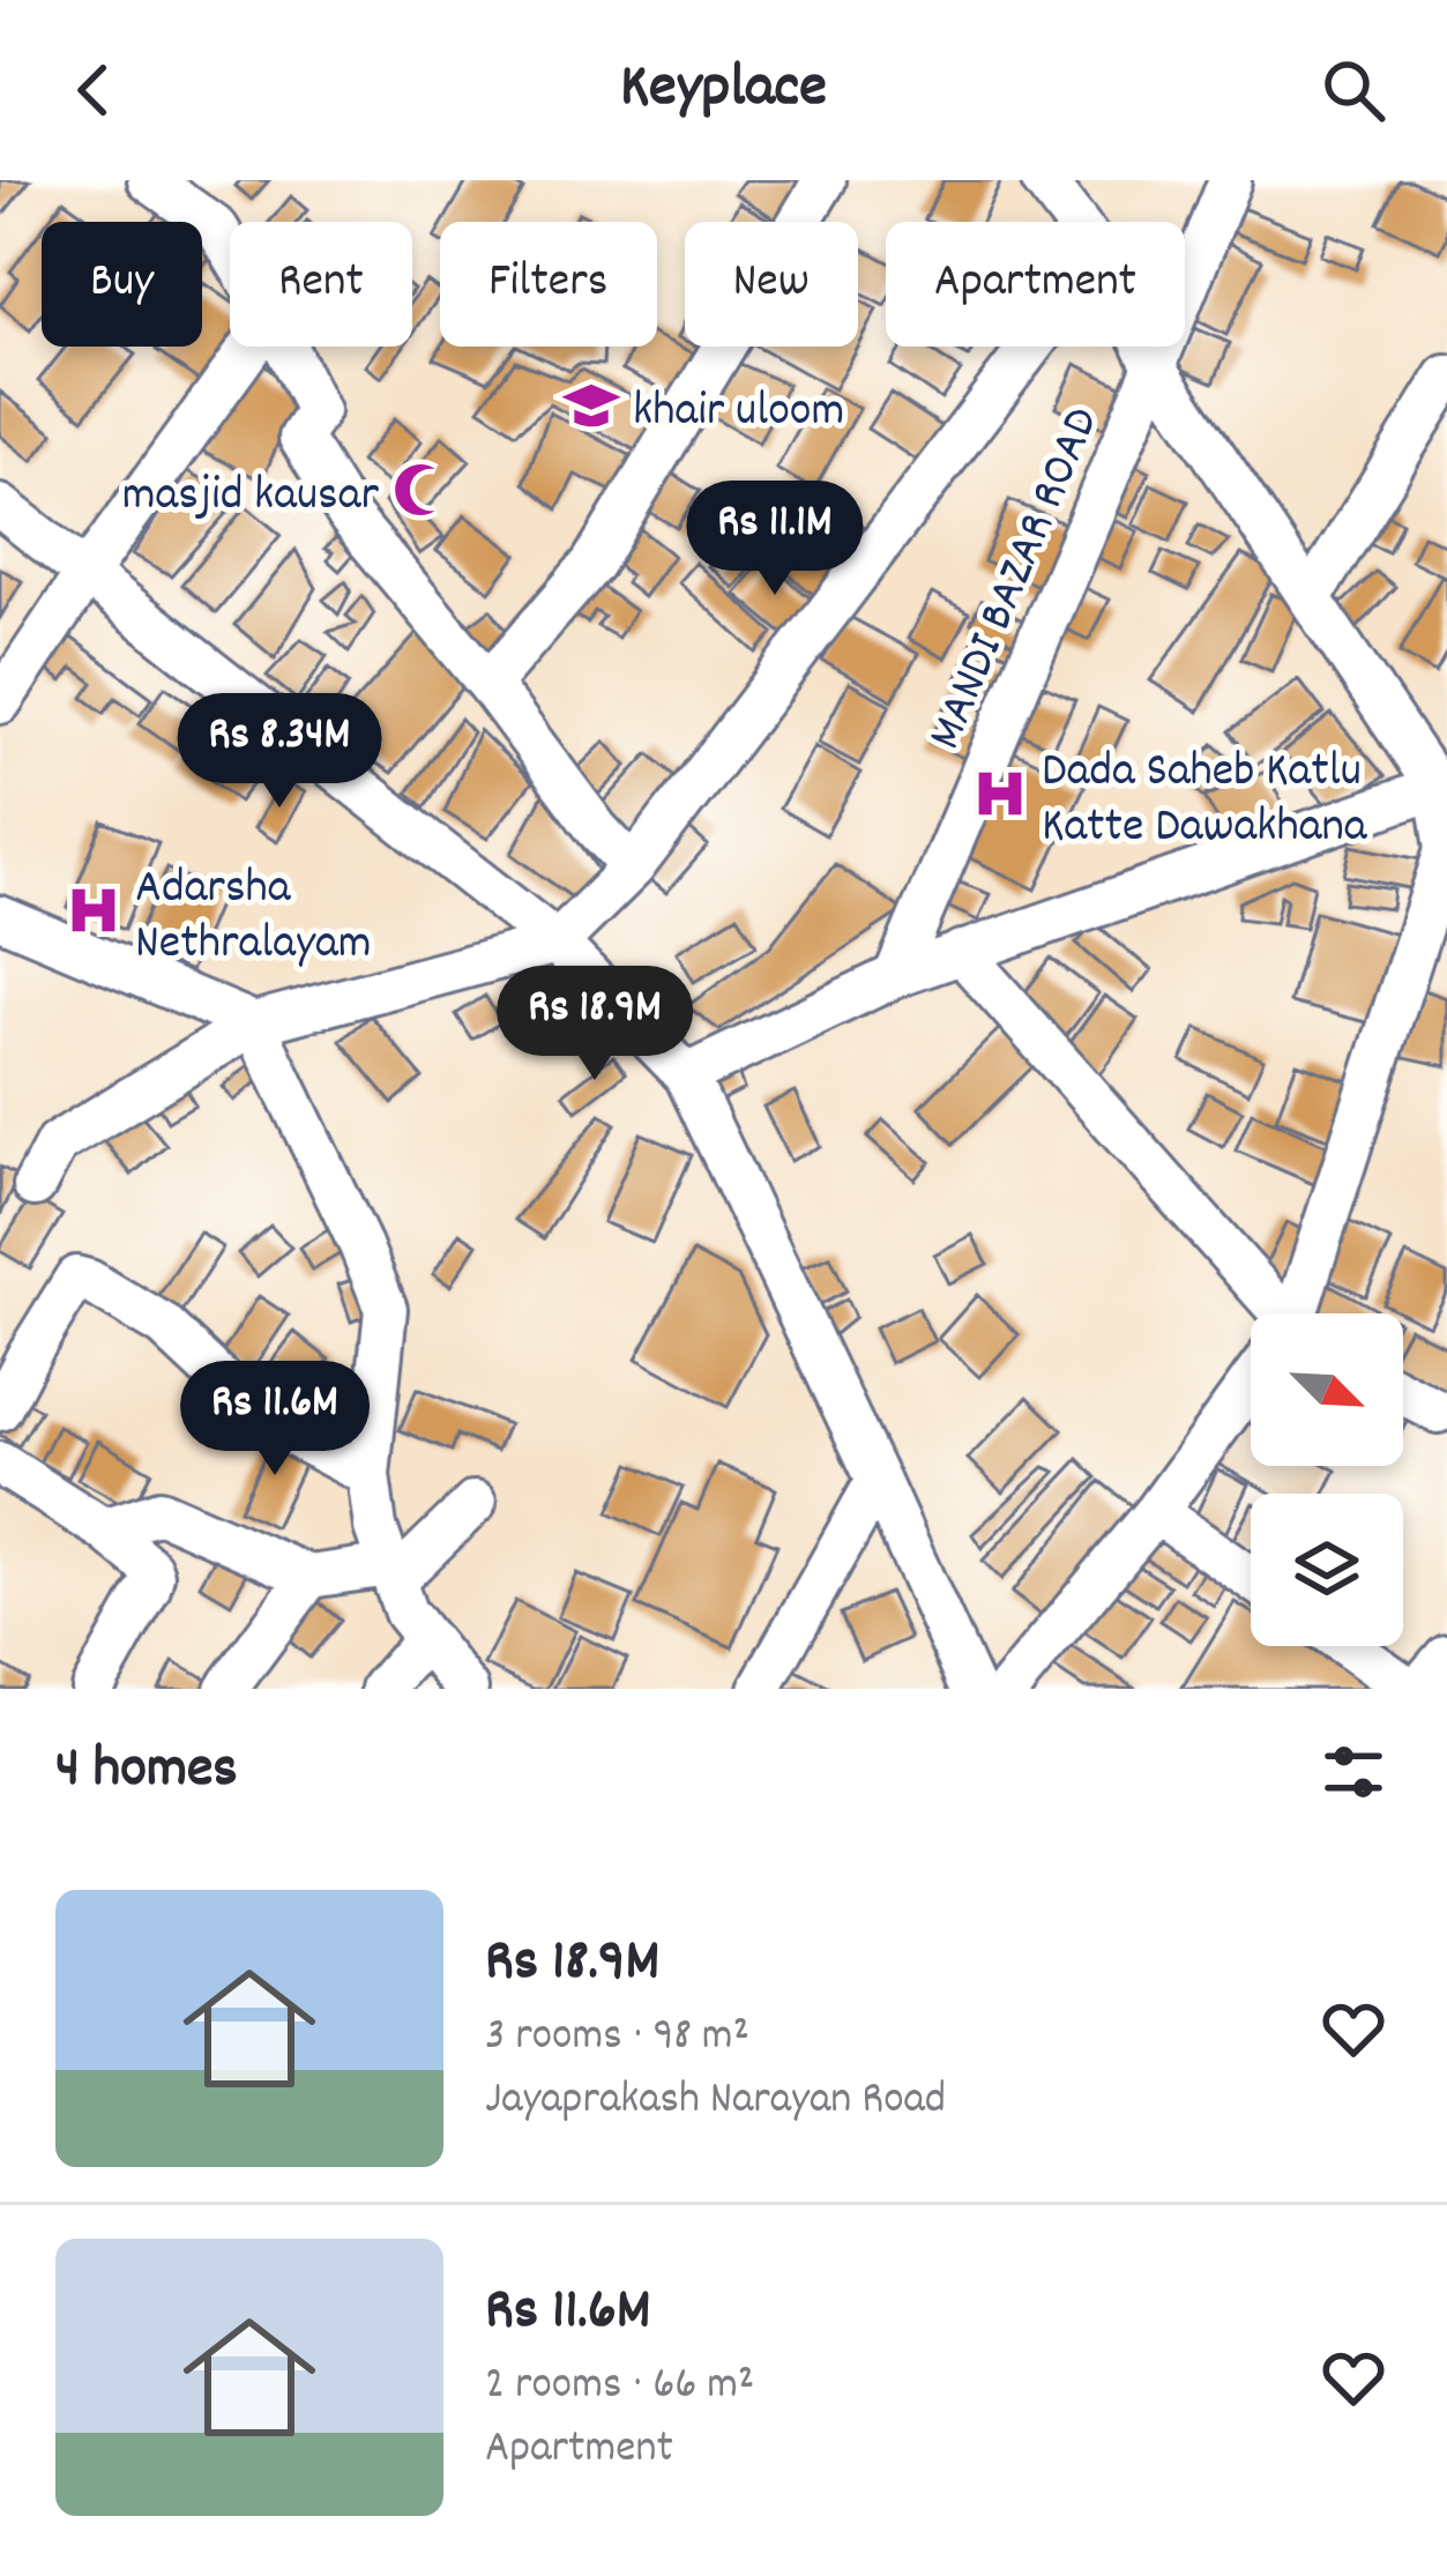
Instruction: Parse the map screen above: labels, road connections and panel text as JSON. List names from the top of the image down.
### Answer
{
  "streets": {
    "street": ["MANDI BAZAR ROAD"]
  },
  "places": {
    "school or university": ["khair uloom"],
    "mosque": ["masjid kausar"],
    "hospital": ["Dada Saheb Katlu Katte Dawakhana", "Adarsha Nethralayam"]
  },
  "north": "bottom right",
  "page": {
    "header": "Keyplace",
    "chip": [
      "Buy",
      "Rent",
      "Filters",
      "New",
      "Apartment"
    ],
    "price": [
      "Rs 11.1M",
      "Rs 8.34M",
      "Rs 18.9M",
      "Rs 11.6M"
    ],
    "heading": "4 homes",
    "list": [
      {
        "name": "Rs 18.9M",
        "note": "3 rooms · 98 m² · Jayaprakash Narayan Road"
      },
      {
        "name": "Rs 11.6M",
        "note": "2 rooms · 66 m² · Apartment"
      }
    ]
  }
}
